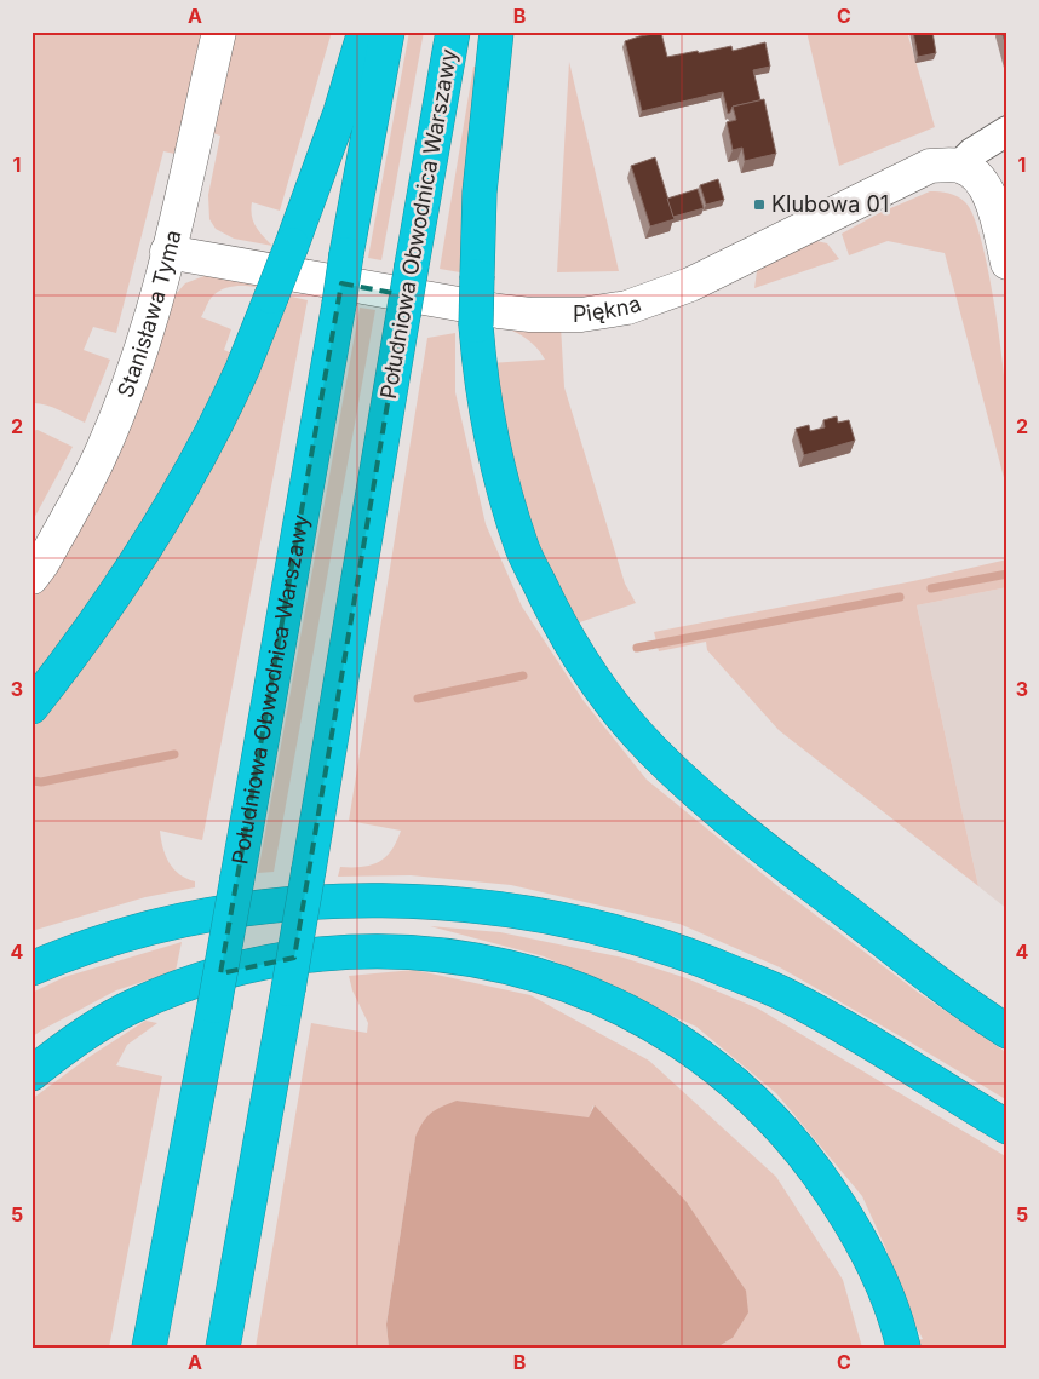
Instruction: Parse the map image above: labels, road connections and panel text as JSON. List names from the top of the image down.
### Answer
{
  "streets": {
    "highway": ["Południowa Obwodnica Warszawy"],
    "street": ["Piękna", "Stanisława Tyma"]
  },
  "crossings": [
    ["Piękna", "Stanisława Tyma"]
  ],
  "places": {
    "transit": ["Klubowa 01"]
  },
  "grid": {
    "columns": ["A", "B", "C"],
    "rows": [
      "1",
      "2",
      "3",
      "4",
      "5"
    ]
  }
}
